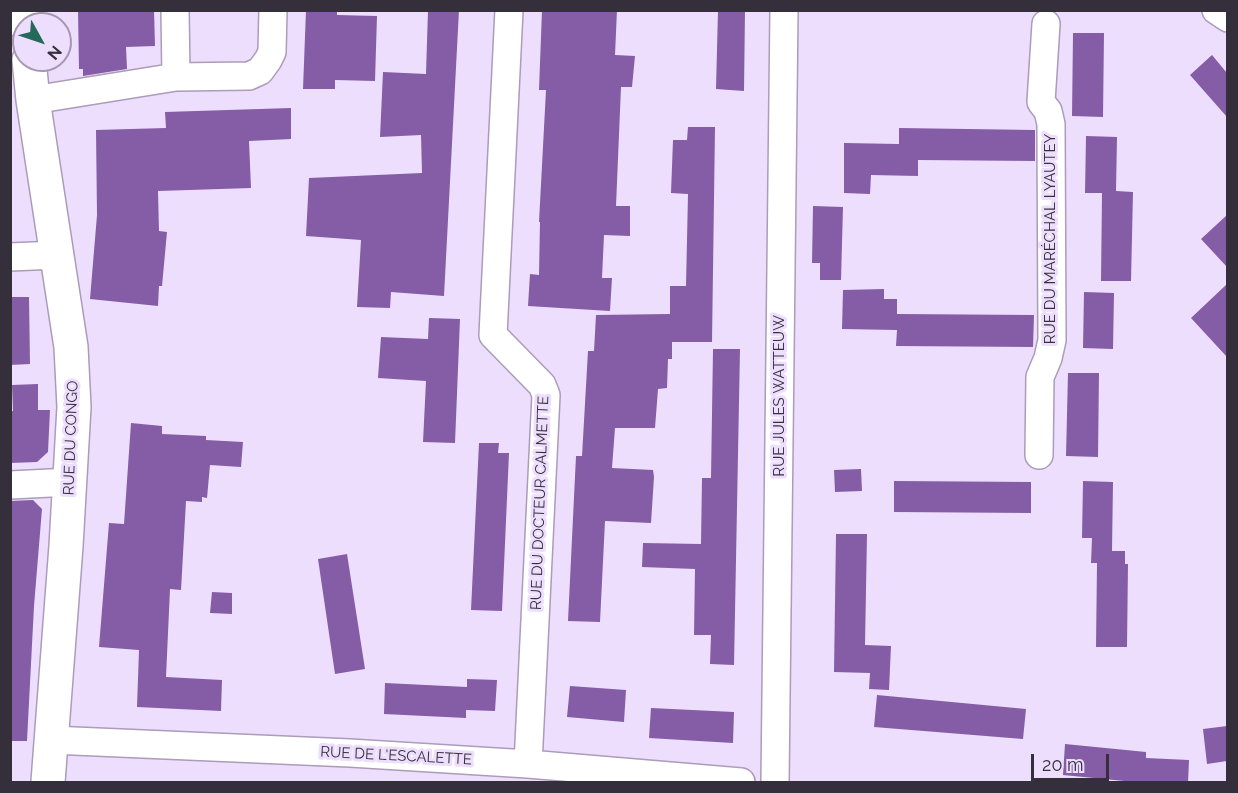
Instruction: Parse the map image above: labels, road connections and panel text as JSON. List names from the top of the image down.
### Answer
{
  "streets": {
    "street": [
      "RUE DU MARÉCHAL LYAUTEY",
      "RUE JULES WATTEUW",
      "RUE DU CONGO",
      "RUE DU DOCTEUR CALMETTE",
      "RUE DE L'ESCALETTE"
    ]
  },
  "crossings": [
    ["RUE DU CONGO", "RUE DE L'ESCALETTE"],
    ["RUE DU DOCTEUR CALMETTE", "RUE DE L'ESCALETTE"]
  ],
  "scale_bar": "20 m",
  "north": "bottom right"
}
